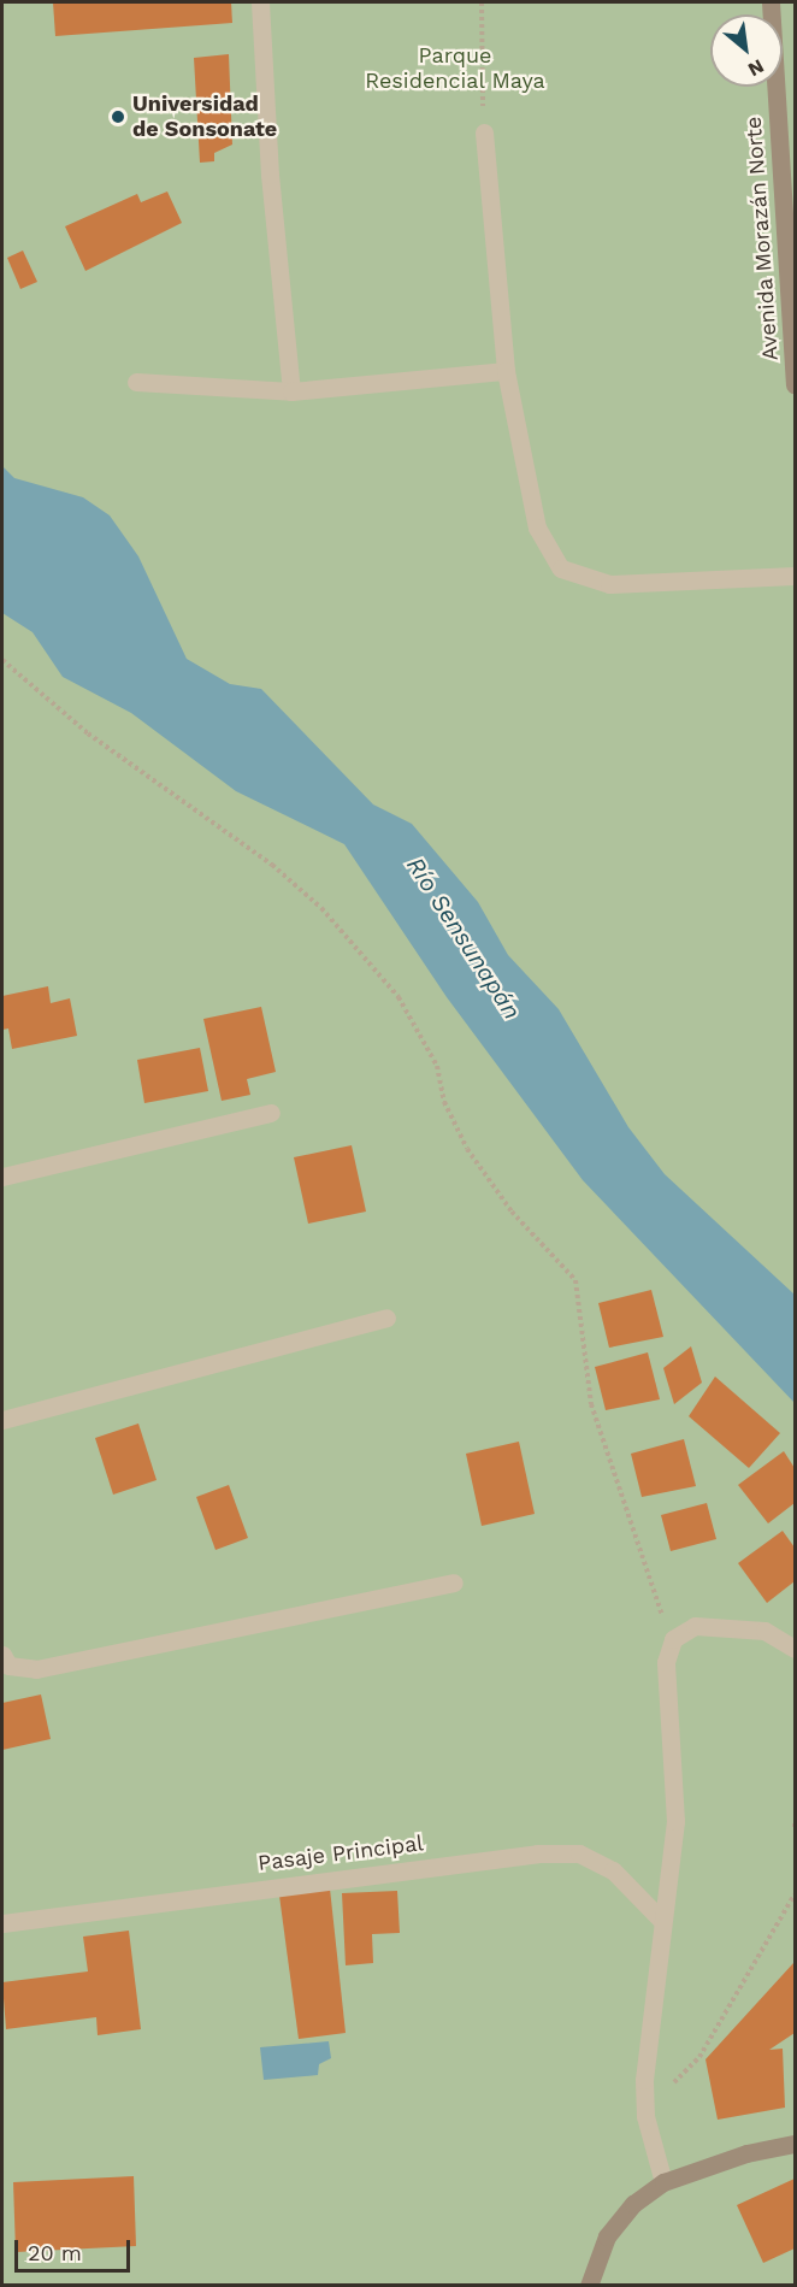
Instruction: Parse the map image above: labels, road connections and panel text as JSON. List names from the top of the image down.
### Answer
{
  "streets": {
    "main road": ["Avenida Morazán Norte"],
    "street": ["Pasaje Principal"]
  },
  "water": ["Río Sensunapán"],
  "parks": ["Parque Residencial Maya"],
  "places": ["Universidad de Sonsonate"],
  "scale_bar": "20 m",
  "north": "bottom right"
}
